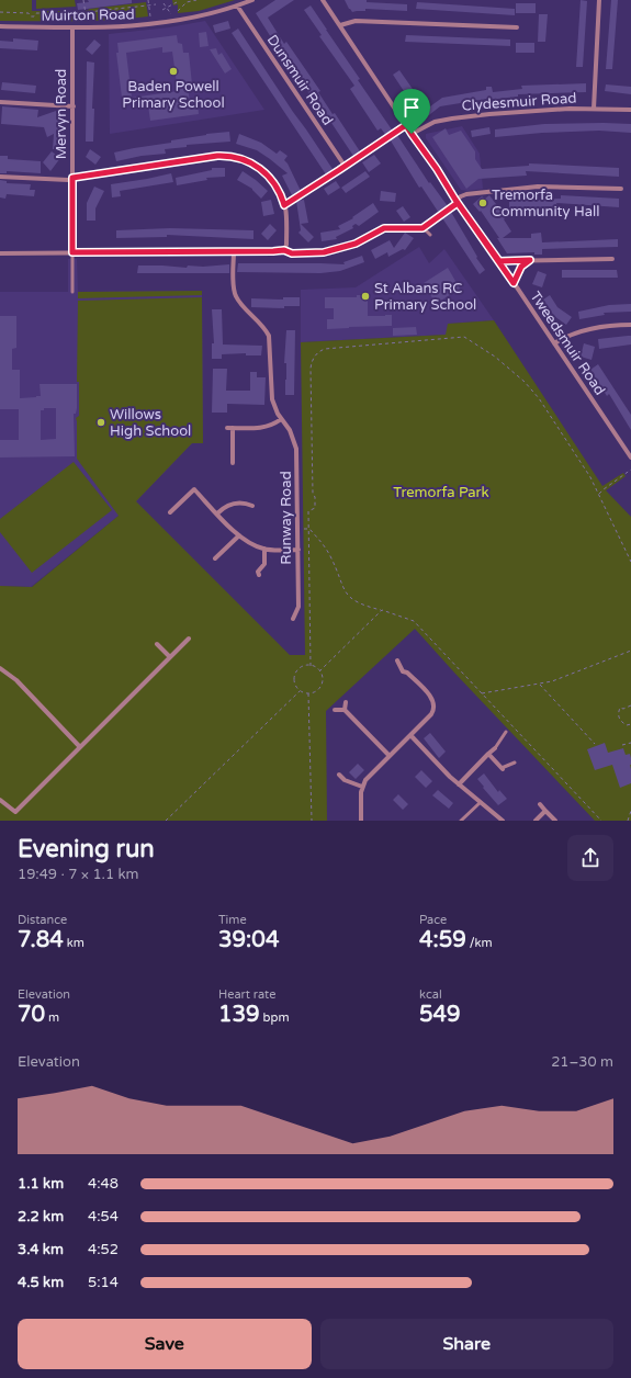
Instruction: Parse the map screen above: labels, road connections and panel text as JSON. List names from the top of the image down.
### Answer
{
  "streets": {
    "street": [
      "Muirton Road",
      "Dunsmuir Road",
      "Clydesmuir Road",
      "Mervyn Road",
      "Tweedsmuir Road",
      "Runway Road"
    ]
  },
  "crossings": [
    ["Muirton Road", "Dunsmuir Road"],
    ["Muirton Road", "Mervyn Road"],
    ["Clydesmuir Road", "Tweedsmuir Road"]
  ],
  "parks": ["Tremorfa Park"],
  "places": [
    "Baden Powell Primary School",
    "Tremorfa Community Hall",
    "St Albans RC Primary School",
    "Willows High School"
  ],
  "page": {
    "heading": ["Evening run", "19:49 · 7 × 1.1 km"],
    "stats": [
      ["Distance", "7.84 km"],
      ["Time", "39:04"],
      ["Pace", "4:59 /km"],
      ["Elevation", "70 m"],
      ["Heart rate", "139 bpm"],
      ["kcal", "549"]
    ],
    "chart": ["Elevation", "21–30 m"],
    "list": [
      {
        "name": "1.1 km",
        "note": "4:48"
      },
      {
        "name": "2.2 km",
        "note": "4:54"
      },
      {
        "name": "3.4 km",
        "note": "4:52"
      },
      {
        "name": "4.5 km",
        "note": "5:14"
      }
    ],
    "buttons": ["Save", "Share"]
  }
}
